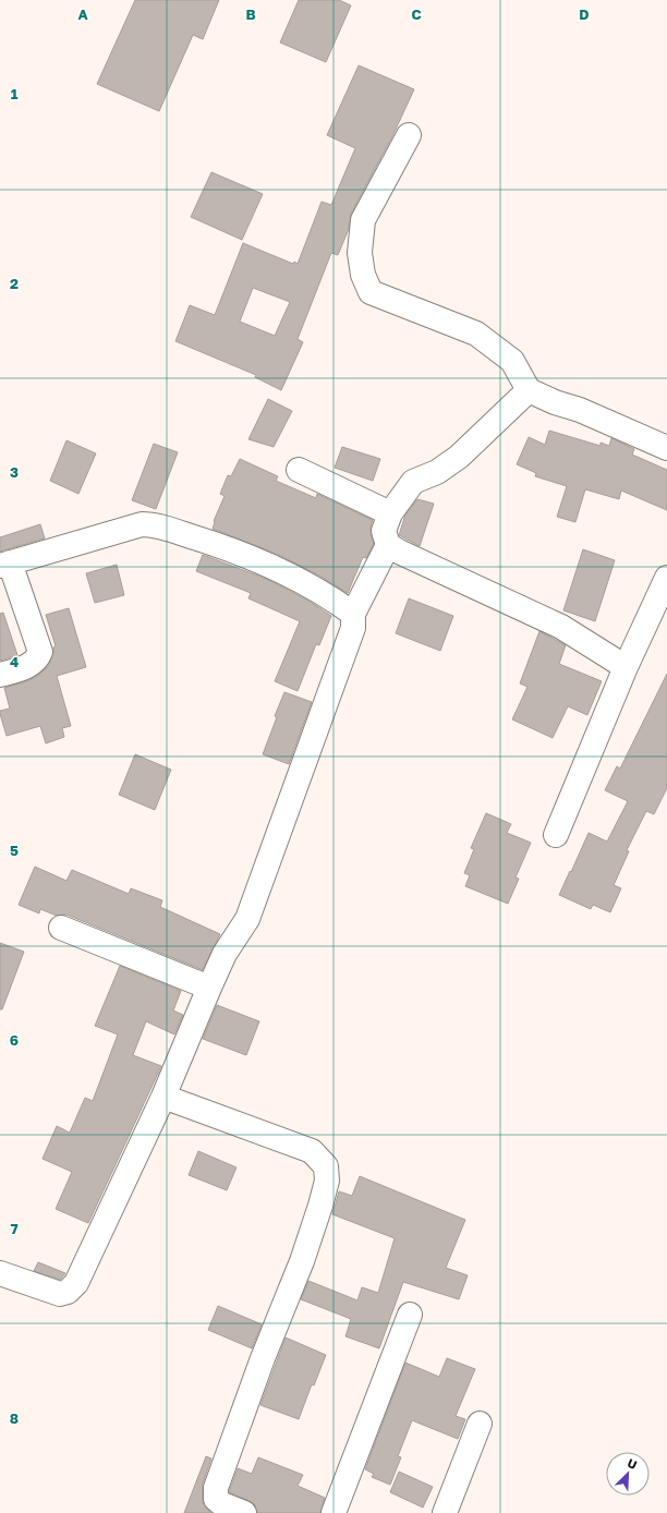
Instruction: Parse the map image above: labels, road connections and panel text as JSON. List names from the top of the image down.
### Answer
{
  "north": "top right",
  "grid": {
    "columns": [
      "A",
      "B",
      "C",
      "D"
    ],
    "rows": [
      "1",
      "2",
      "3",
      "4",
      "5",
      "6",
      "7",
      "8"
    ]
  }
}
